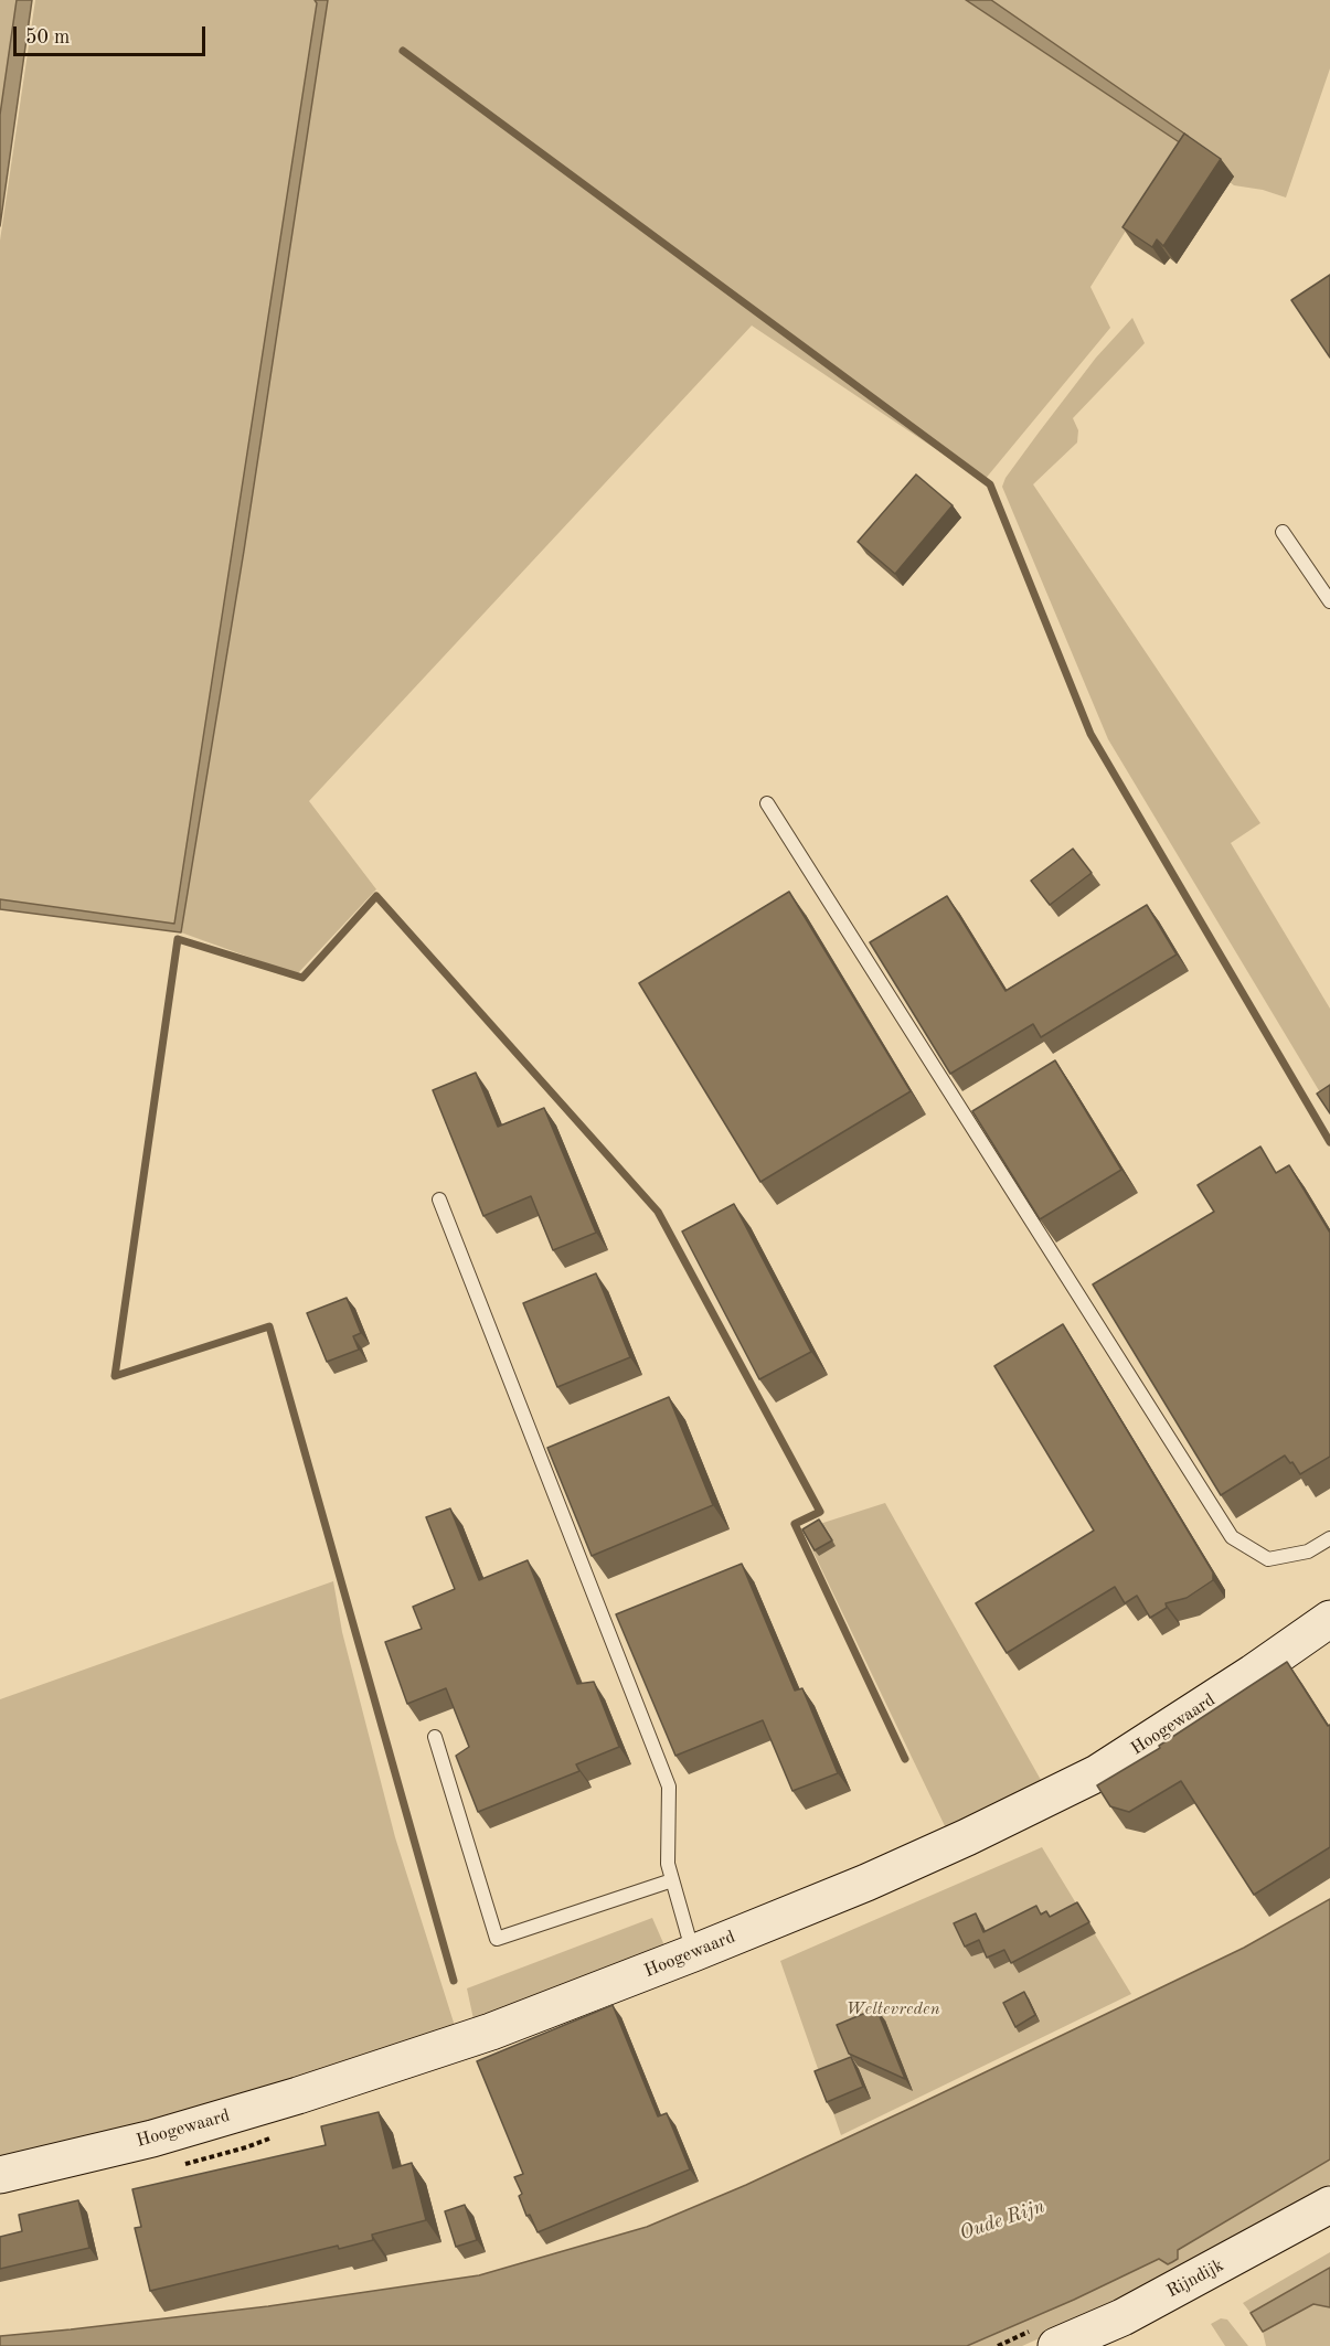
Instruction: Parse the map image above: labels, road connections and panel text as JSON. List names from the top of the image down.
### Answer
{
  "streets": {
    "street": ["Hoogewaard", "Rijndijk"]
  },
  "water": ["Oude Rijn"],
  "parks": ["Weltevreden"],
  "scale_bar": "50 m"
}
